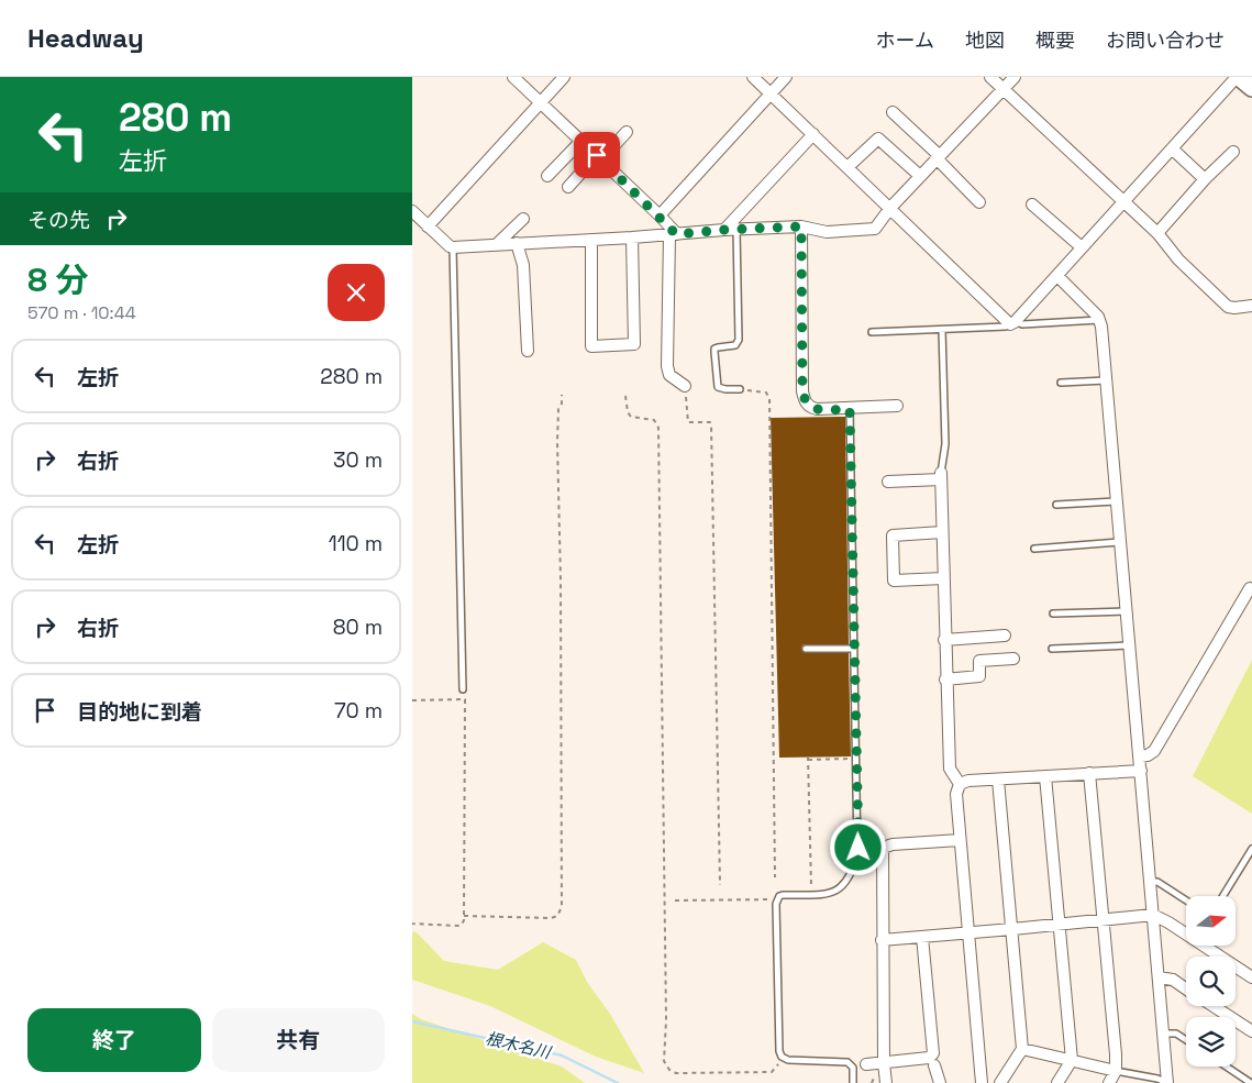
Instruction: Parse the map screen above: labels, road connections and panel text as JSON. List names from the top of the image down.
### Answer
{
  "water": ["根木名川"],
  "north": "right",
  "page": {
    "header": "Headway",
    "nav": [
      "ホーム",
      "地図",
      "概要",
      "お問い合わせ"
    ],
    "turn": ["280 m", "左折"],
    "then": "その先",
    "heading": ["8 分", "570 m · 10:44"],
    "list": [
      {
        "name": "左折",
        "value": "280 m"
      },
      {
        "name": "右折",
        "value": "30 m"
      },
      {
        "name": "左折",
        "value": "110 m"
      },
      {
        "name": "右折",
        "value": "80 m"
      },
      {
        "name": "目的地に到着",
        "value": "70 m"
      }
    ],
    "buttons": ["終了", "共有"]
  }
}
